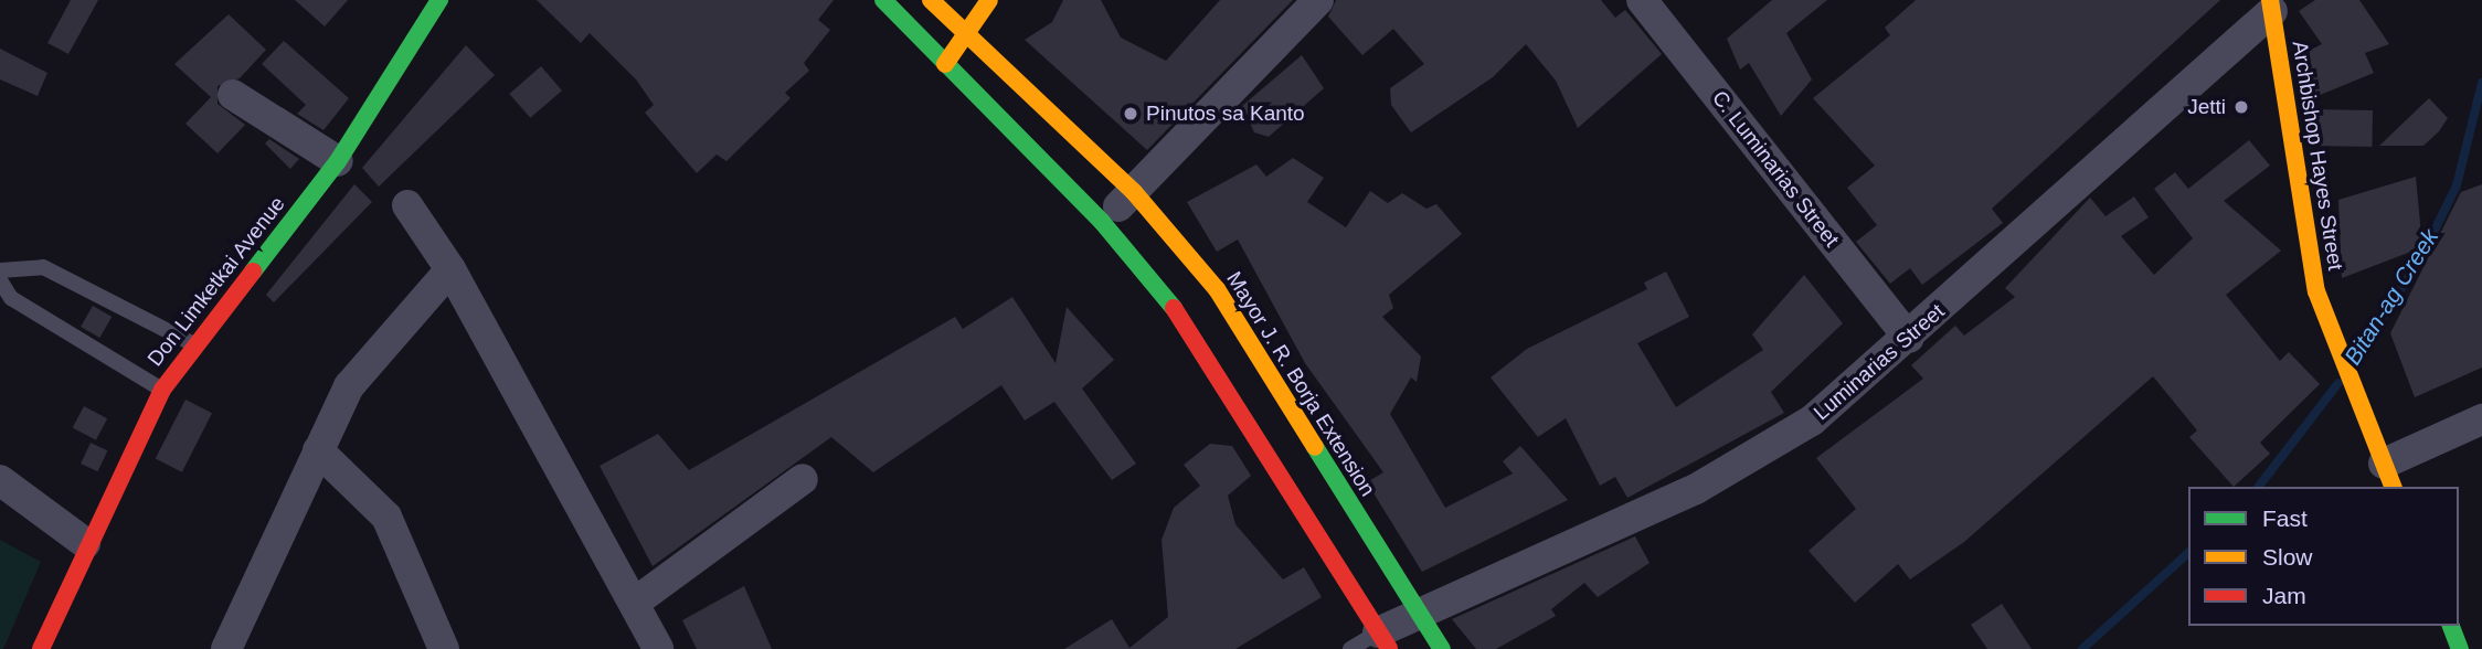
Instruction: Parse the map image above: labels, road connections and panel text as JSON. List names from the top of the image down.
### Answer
{
  "streets": {
    "main road": ["Archbishop Hayes Street", "Don Limketkai Avenue", "Mayor J. R. Borja Extension"],
    "street": ["C. Luminarias Street", "Luminarias Street"]
  },
  "crossings": [
    ["Archbishop Hayes Street", "Luminarias Street"],
    ["C. Luminarias Street", "Luminarias Street"],
    ["Luminarias Street", "Mayor J. R. Borja Extension"]
  ],
  "water": ["Bitan-ag Creek"],
  "places": ["Jetti", "Pinutos sa Kanto"],
  "legend": ["Fast", "Slow", "Jam"]
}
